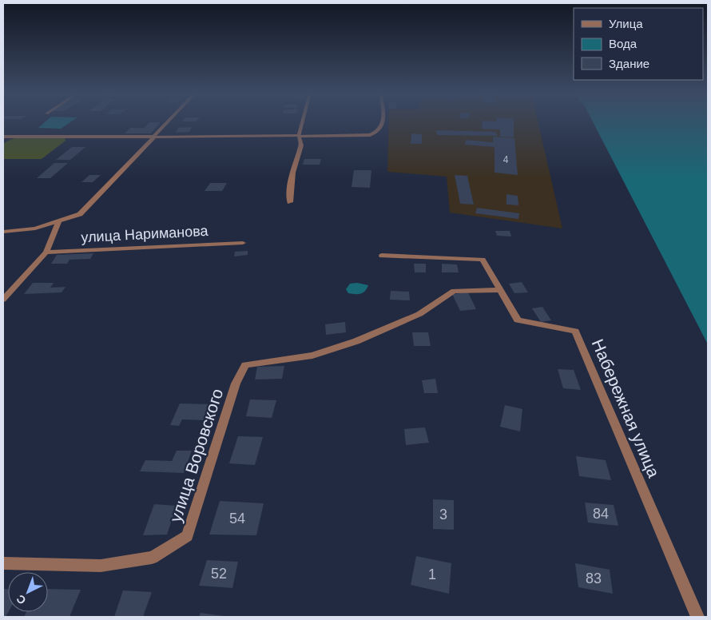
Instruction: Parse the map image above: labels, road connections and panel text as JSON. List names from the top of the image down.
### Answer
{
  "streets": {
    "street": ["улица Нариманова", "Набережная улица", "улица Воровского"]
  },
  "crossings": [
    ["Набережная улица", "улица Воровского"]
  ],
  "house_numbers": [
    "4",
    "84",
    "3",
    "54",
    "52",
    "1",
    "83"
  ],
  "legend": ["Улица", "Вода", "Здание"],
  "north": "bottom left"
}
